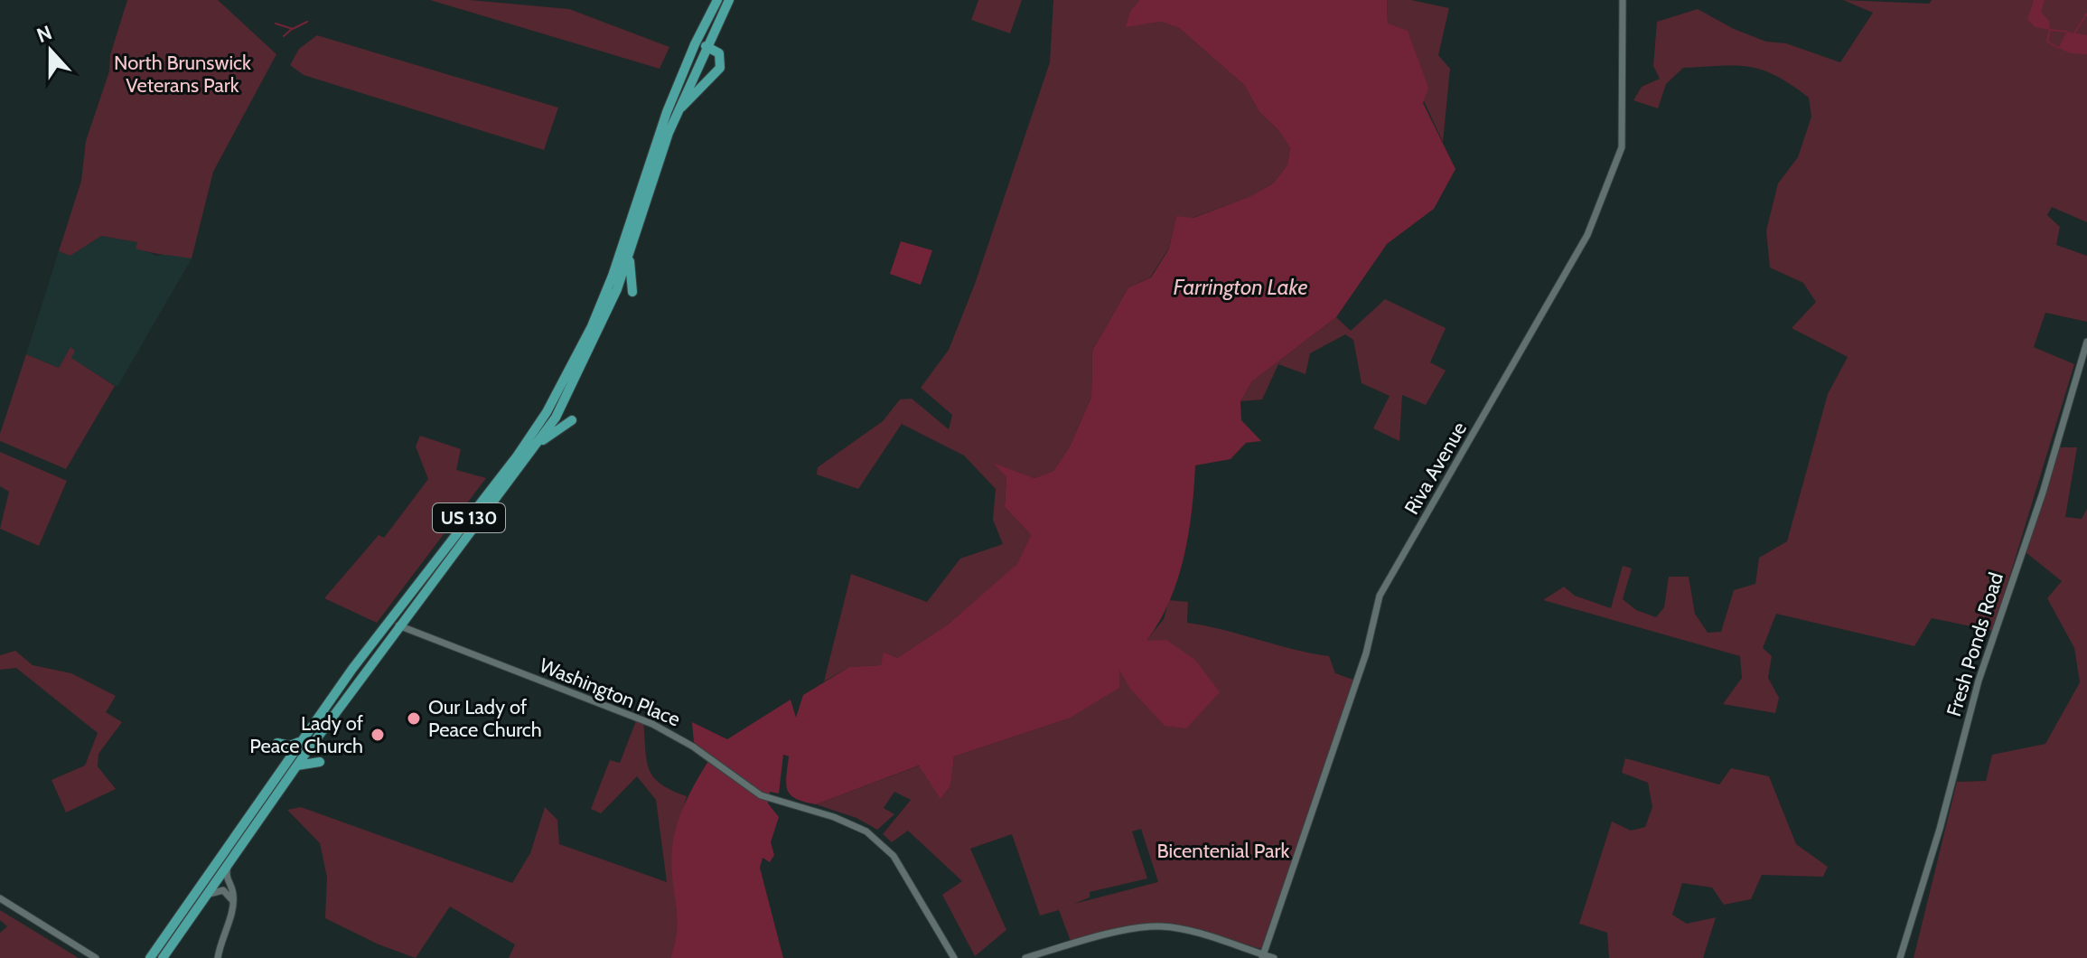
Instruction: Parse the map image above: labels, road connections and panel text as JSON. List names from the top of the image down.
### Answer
{
  "streets": {
    "highway": ["US 130"],
    "street": ["Riva Avenue", "Fresh Ponds Road", "Washington Place"]
  },
  "crossings": [
    ["US 130", "Washington Place"]
  ],
  "water": ["Farrington Lake"],
  "parks": ["North Brunswick Veterans Park", "Bicentenial Park"],
  "places": ["Our Lady of Peace Church", "Lady of Peace Church"],
  "north": "top"
}
